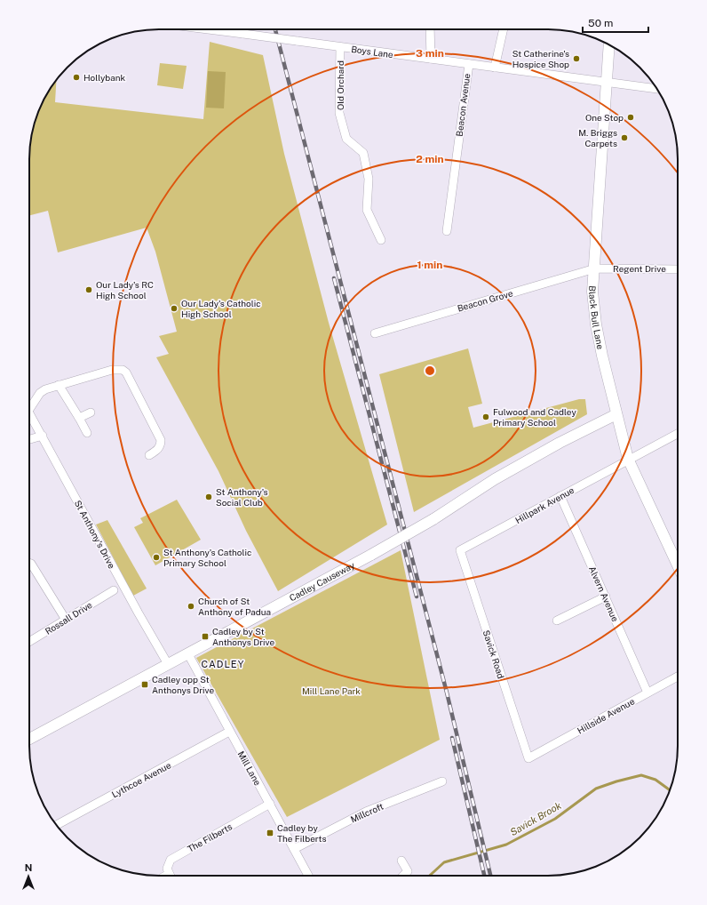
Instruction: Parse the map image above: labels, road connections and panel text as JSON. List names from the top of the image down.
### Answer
{
  "streets": {
    "street": [
      "Boys Lane",
      "Old Orchard",
      "Beacon Avenue",
      "Regent Drive",
      "Beacon Grove",
      "Black Bull Lane",
      "Hillpark Avenue",
      "St Anthony's Drive",
      "Cadley Causeway",
      "Alvern Avenue",
      "Rossall Drive",
      "Savick Road",
      "Hillside Avenue",
      "Mill Lane",
      "Lythcoe Avenue",
      "Millcroft",
      "The Filberts"
    ]
  },
  "crossings": [
    ["Boys Lane", "Old Orchard"],
    ["Boys Lane", "Beacon Avenue"],
    ["Boys Lane", "Black Bull Lane"],
    ["Regent Drive", "Beacon Grove"],
    ["Regent Drive", "Black Bull Lane"],
    ["Beacon Grove", "Black Bull Lane"],
    ["Black Bull Lane", "Hillpark Avenue"],
    ["Black Bull Lane", "Cadley Causeway"],
    ["Hillpark Avenue", "Alvern Avenue"],
    ["Hillpark Avenue", "Savick Road"],
    ["St Anthony's Drive", "Cadley Causeway"],
    ["Cadley Causeway", "Mill Lane"],
    ["Alvern Avenue", "Hillside Avenue"],
    ["Savick Road", "Hillside Avenue"],
    ["Mill Lane", "Lythcoe Avenue"],
    ["Mill Lane", "Millcroft"],
    ["Mill Lane", "The Filberts"]
  ],
  "districts": ["CADLEY"],
  "water": ["Savick Brook"],
  "parks": ["Mill Lane Park"],
  "places": {
    "other": [
      "St Catherine's Hospice Shop",
      "Hollybank",
      "One Stop",
      "M. Briggs Carpets",
      "Our Lady's RC High School",
      "Our Lady's Catholic High School",
      "Fulwood and Cadley Primary School",
      "St Anthony's Social Club",
      "St Anthony's Catholic Primary School",
      "Church of St Anthony of Padua"
    ],
    "transit": ["Cadley by St Anthonys Drive", "Cadley opp St Anthonys Drive", "Cadley by The Filberts"]
  },
  "scale_bar": "50 m",
  "north": "top",
  "rings": ["3 min", "2 min", "1 min"]
}
